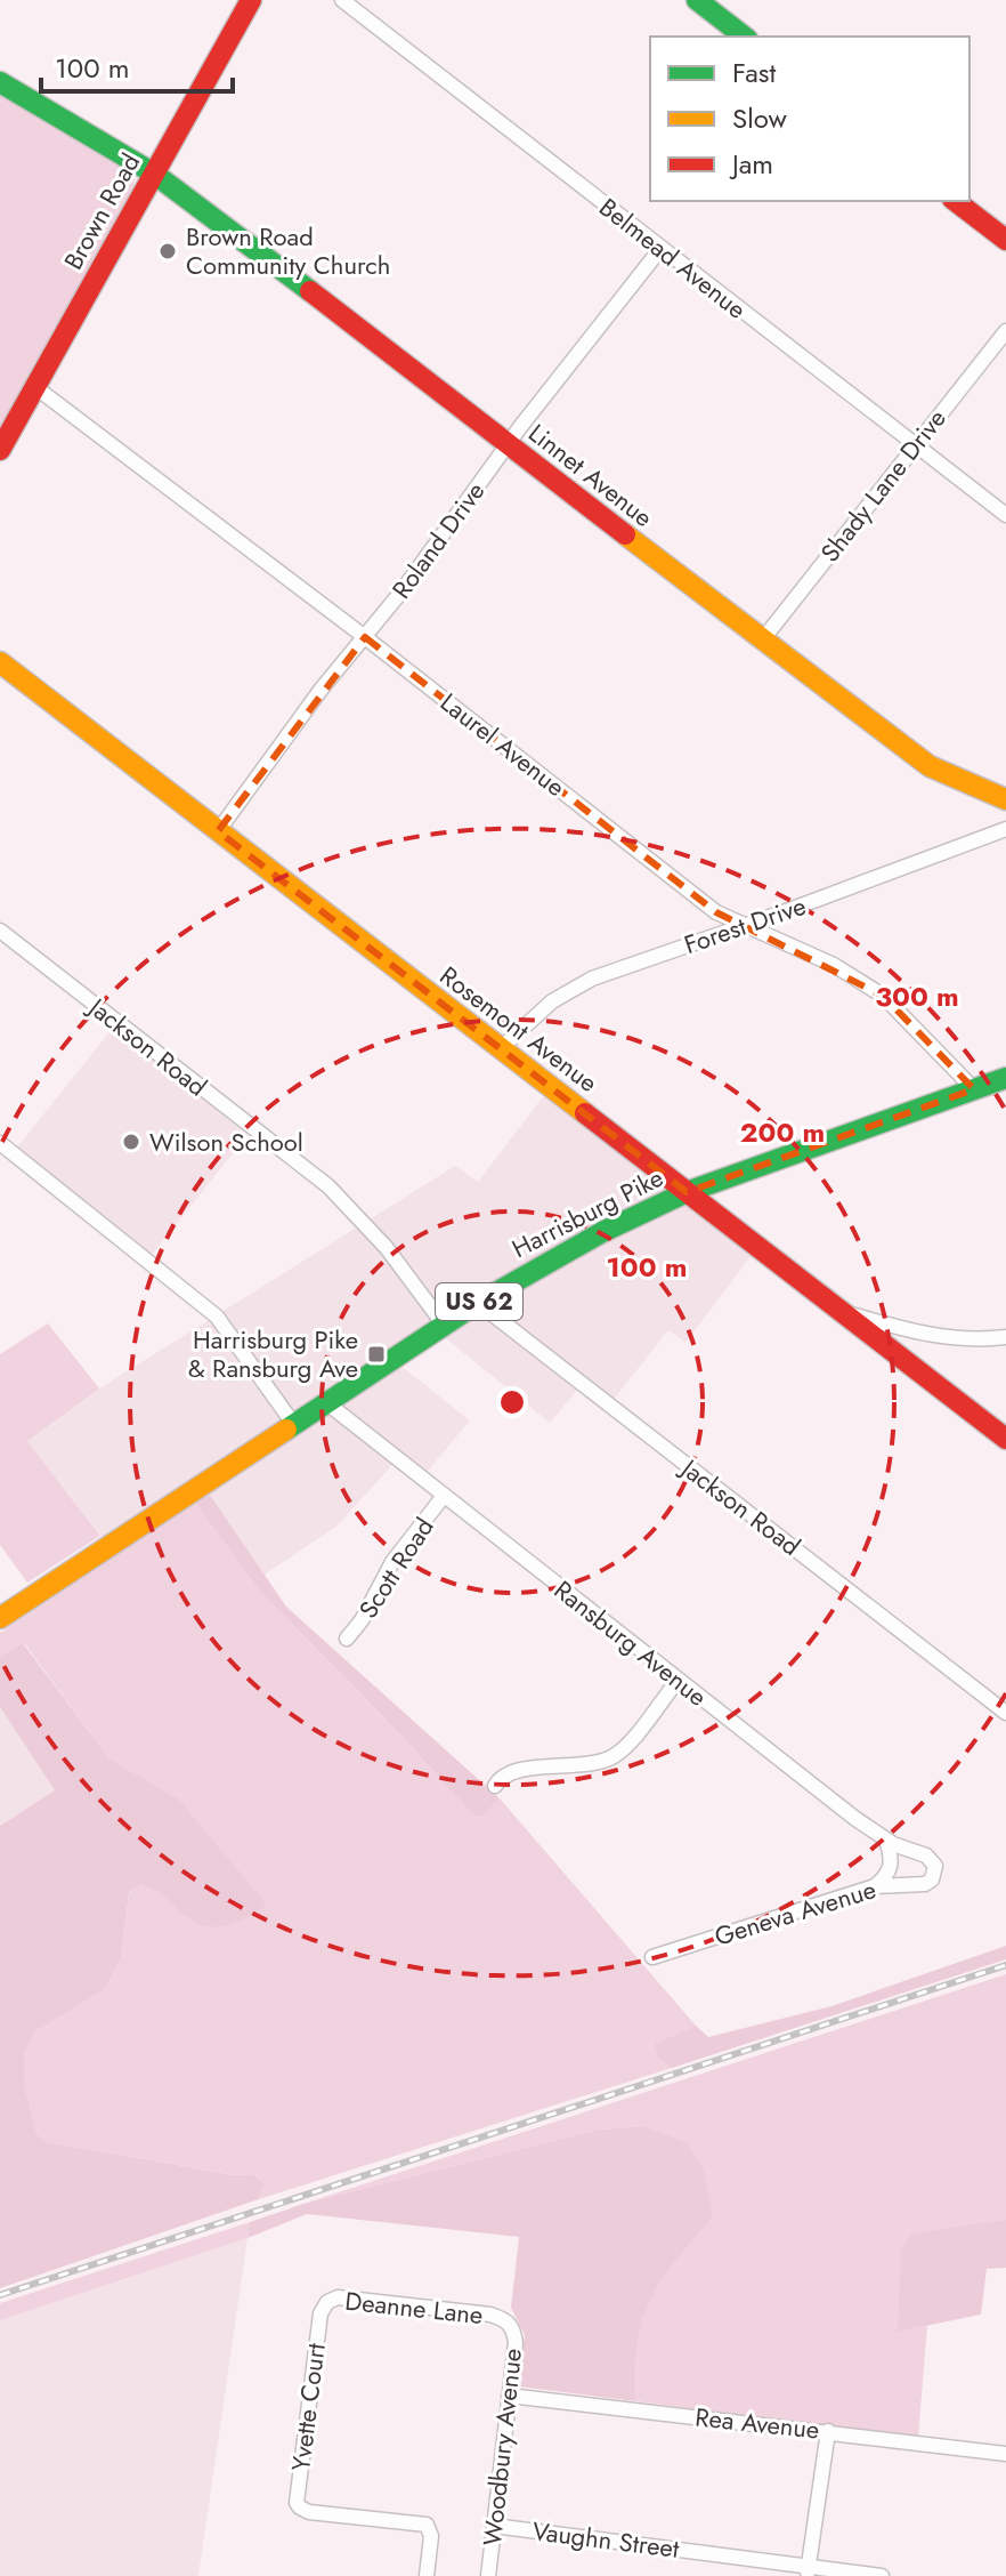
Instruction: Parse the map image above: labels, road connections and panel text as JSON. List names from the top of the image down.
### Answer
{
  "streets": {
    "street": [
      "Brown Road",
      "Belmead Avenue",
      "Linnet Avenue",
      "Shady Lane Drive",
      "Roland Drive",
      "Laurel Avenue",
      "Forest Drive",
      "Rosemont Avenue",
      "Jackson Road",
      "Harrisburg Pike",
      "US 62",
      "Scott Road",
      "Ransburg Avenue",
      "Geneva Avenue",
      "Deanne Lane",
      "Yvette Court",
      "Rea Avenue",
      "Woodbury Avenue",
      "Vaughn Street"
    ]
  },
  "crossings": [
    ["Brown Road", "Linnet Avenue"],
    ["Brown Road", "Laurel Avenue"],
    ["Belmead Avenue", "Shady Lane Drive"],
    ["Belmead Avenue", "Roland Drive"],
    ["Linnet Avenue", "Shady Lane Drive"],
    ["Linnet Avenue", "Roland Drive"],
    ["Roland Drive", "Laurel Avenue"],
    ["Roland Drive", "Rosemont Avenue"],
    ["Laurel Avenue", "Forest Drive"],
    ["Laurel Avenue", "Harrisburg Pike"],
    ["Forest Drive", "Rosemont Avenue"],
    ["Rosemont Avenue", "Harrisburg Pike"],
    ["Jackson Road", "Harrisburg Pike"],
    ["Harrisburg Pike", "Ransburg Avenue"],
    ["Scott Road", "Ransburg Avenue"],
    ["Ransburg Avenue", "Geneva Avenue"],
    ["Deanne Lane", "Yvette Court"],
    ["Deanne Lane", "Woodbury Avenue"],
    ["Rea Avenue", "Woodbury Avenue"],
    ["Woodbury Avenue", "Vaughn Street"]
  ],
  "places": {
    "other": ["Brown Road Community Church", "Wilson School"],
    "transit": ["Harrisburg Pike & Ransburg Ave"]
  },
  "legend": ["Fast", "Slow", "Jam"],
  "scale_bar": "100 m",
  "rings": ["300 m", "200 m", "100 m"]
}
